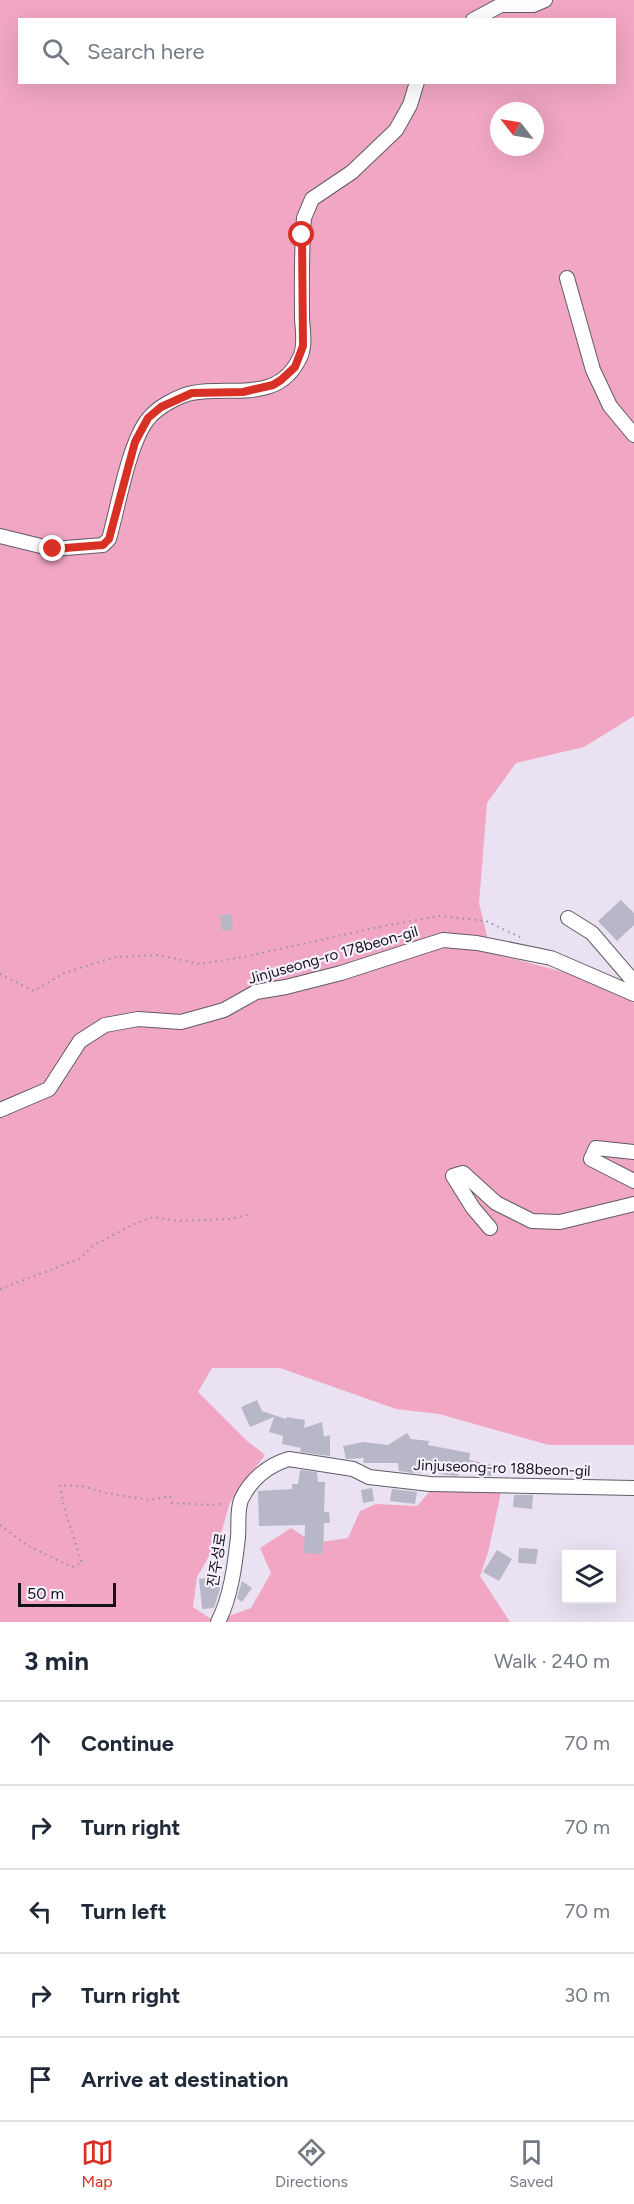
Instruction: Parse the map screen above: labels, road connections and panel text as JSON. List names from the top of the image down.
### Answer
{
  "streets": {
    "street": ["Jinjuseong-ro 178beon-gil", "Jinjuseong-ro 188beon-gil", "진주성로"]
  },
  "crossings": [
    ["Jinjuseong-ro 188beon-gil", "진주성로"]
  ],
  "scale_bar": "50 m",
  "north": "top left",
  "page": {
    "search": "Search here",
    "scale": "50 m",
    "heading": ["3 min", "Walk · 240 m"],
    "list": [
      ["Continue", "70 m"],
      ["Turn right", "70 m"],
      ["Turn left", "70 m"],
      ["Turn right", "30 m"],
      "Arrive at destination"
    ],
    "nav": ["Map", "Directions", "Saved"]
  }
}
